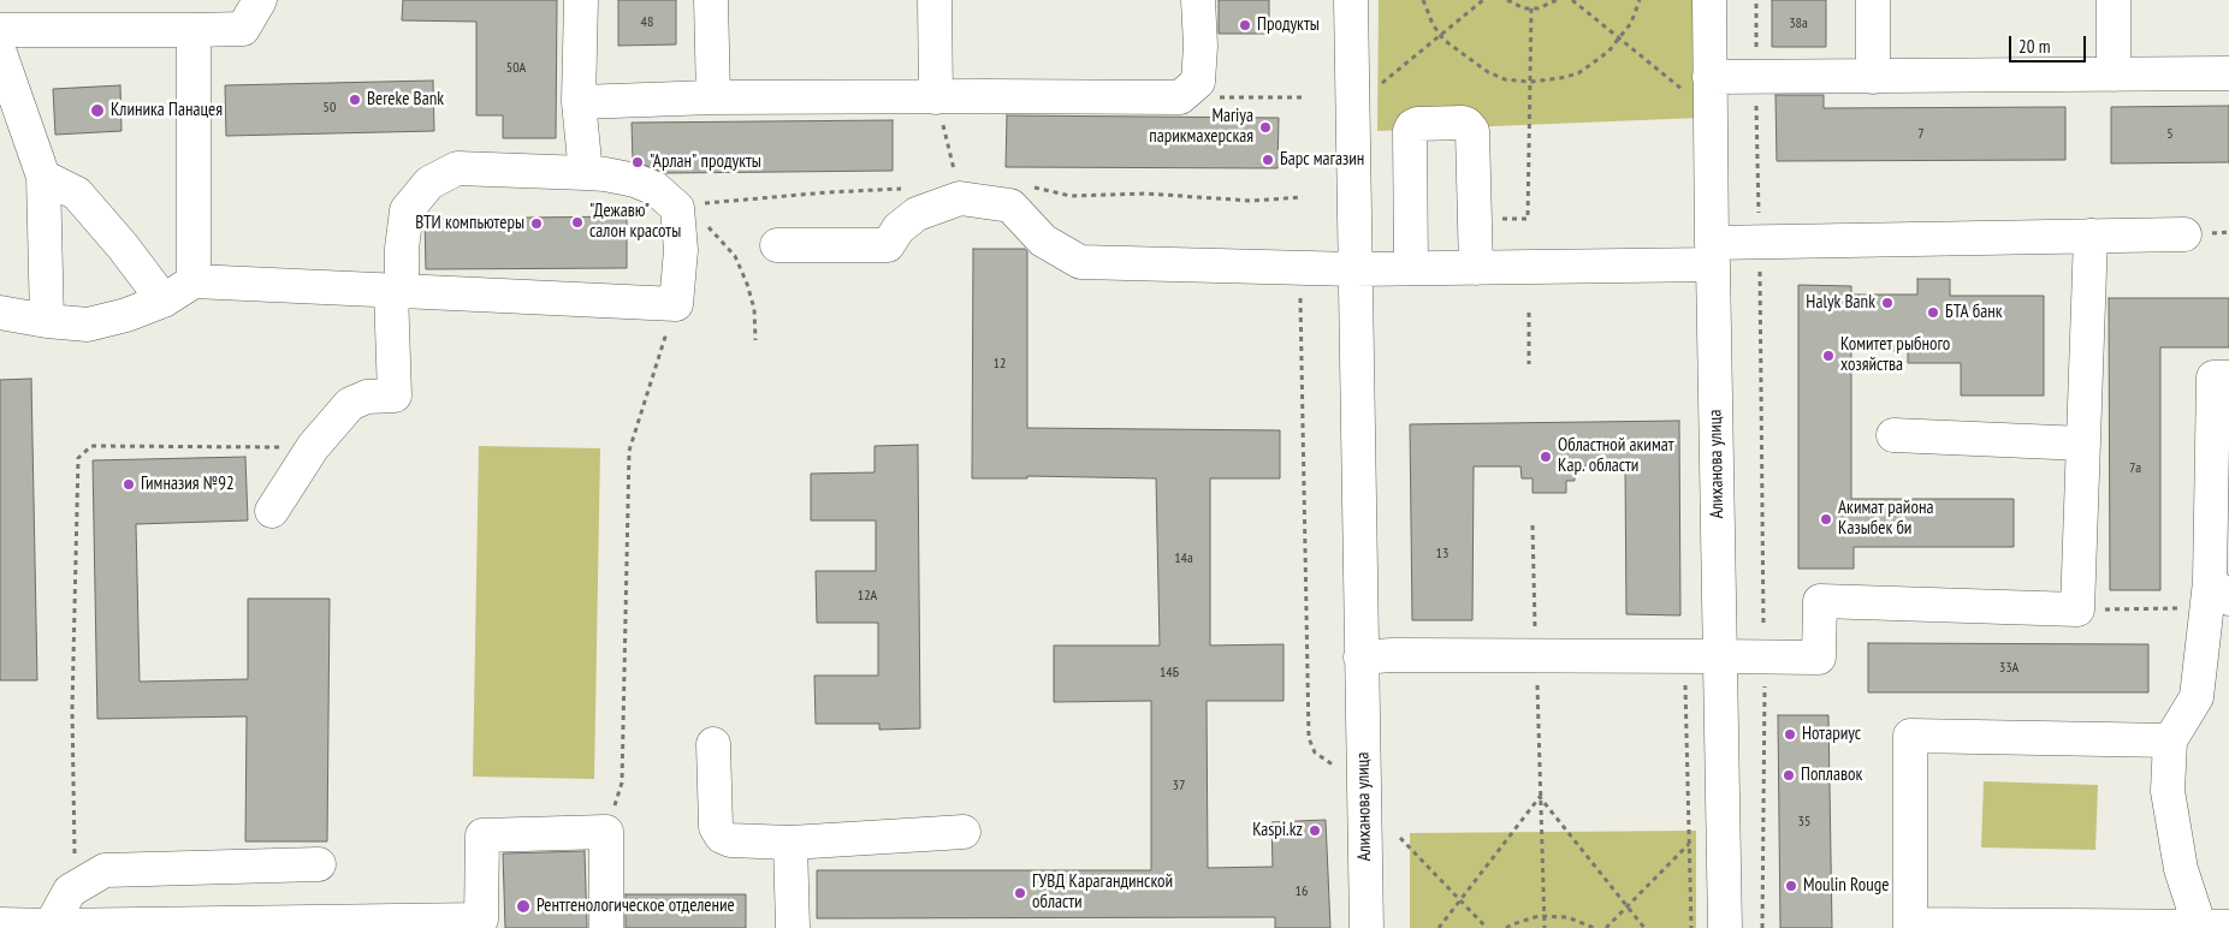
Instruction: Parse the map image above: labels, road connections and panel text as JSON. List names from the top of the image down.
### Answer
{
  "streets": {
    "street": ["Алиханова улица"]
  },
  "places": [
    "Продукты",
    "Bereke Bank",
    "Клиника Панацея",
    "Mariya парикмахерская",
    "Барс магазин",
    "\"Арлан\" продукты",
    "\"Дежавю\" салон красоты",
    "ВТИ компьютеры",
    "Halyk Bank",
    "БТА банк",
    "Комитет рыбного хозяйства",
    "Областной акимат Кар. области",
    "Гимназия №92",
    "Акимат района Казыбек би",
    "Нотариус",
    "Поплавок",
    "Kaspi.kz",
    "Moulin Rouge",
    "ГУВД Карагандинской области",
    "Рентгенологическое отделение"
  ],
  "house_numbers": [
    "48",
    "38а",
    "50А",
    "50",
    "7",
    "5",
    "12",
    "7а",
    "13",
    "14а",
    "12А",
    "33А",
    "14Б",
    "37",
    "35",
    "16"
  ],
  "scale_bar": "20 m"
}
